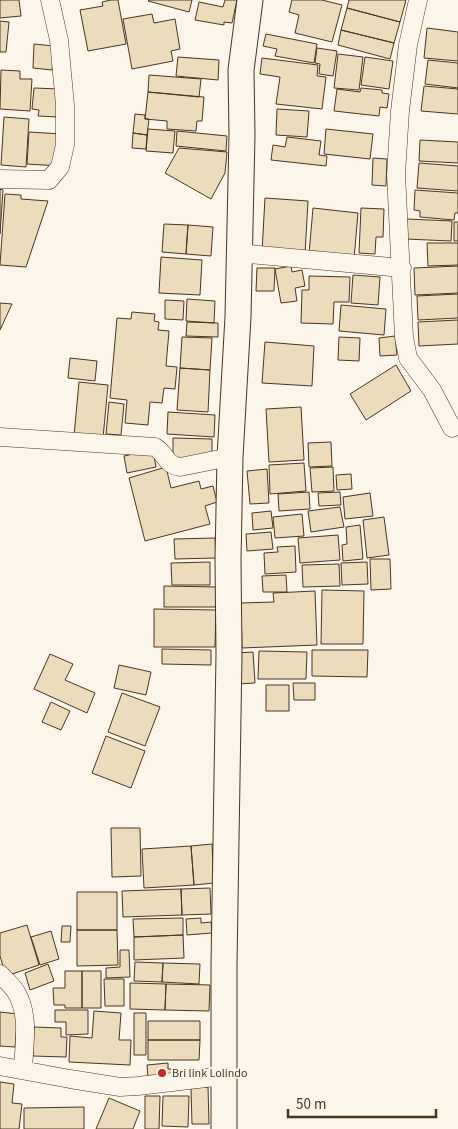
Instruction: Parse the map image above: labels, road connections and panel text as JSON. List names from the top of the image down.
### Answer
{
  "places": ["Bri link Lolindo"],
  "scale_bar": "50 m"
}
